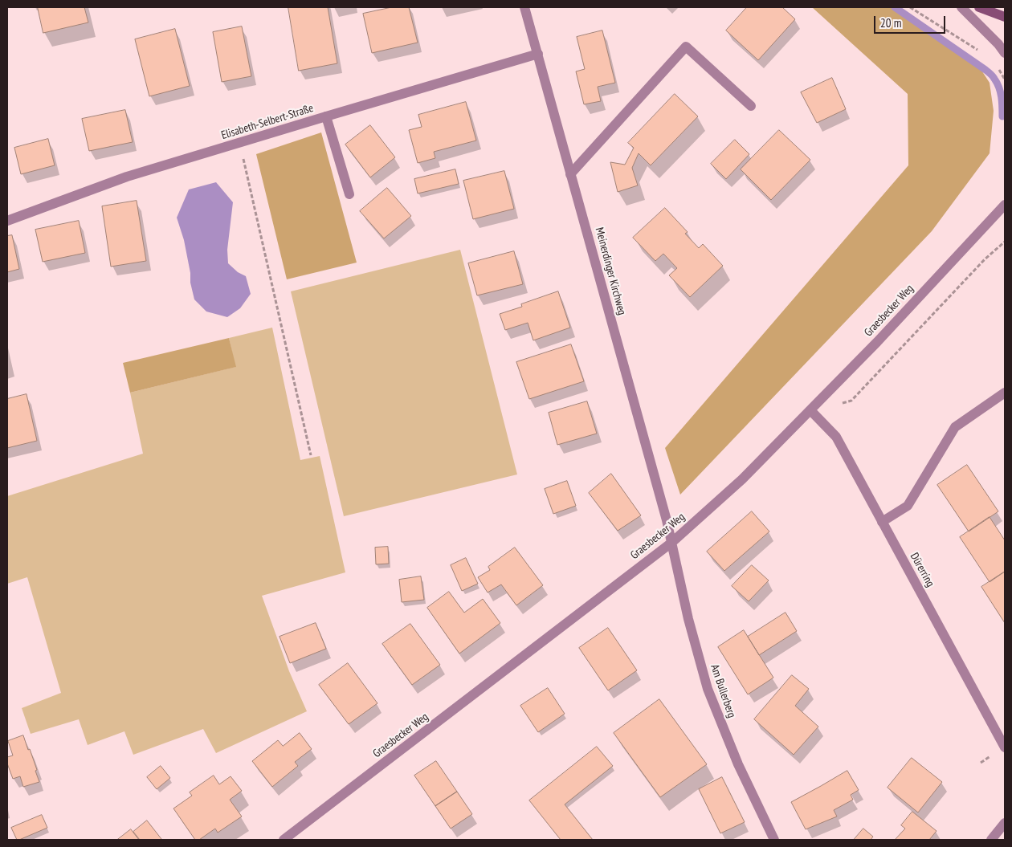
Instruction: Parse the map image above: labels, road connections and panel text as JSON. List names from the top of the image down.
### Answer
{
  "streets": {
    "street": [
      "Elisabeth-Selbert-Straße",
      "Meinerdinger Kirchweg",
      "Graesbecker Weg",
      "Dürerring",
      "Am Bullerberg"
    ]
  },
  "crossings": [
    ["Elisabeth-Selbert-Straße", "Meinerdinger Kirchweg"],
    ["Meinerdinger Kirchweg", "Graesbecker Weg"],
    ["Meinerdinger Kirchweg", "Am Bullerberg"],
    ["Graesbecker Weg", "Dürerring"],
    ["Graesbecker Weg", "Am Bullerberg"]
  ],
  "scale_bar": "20 m"
}
